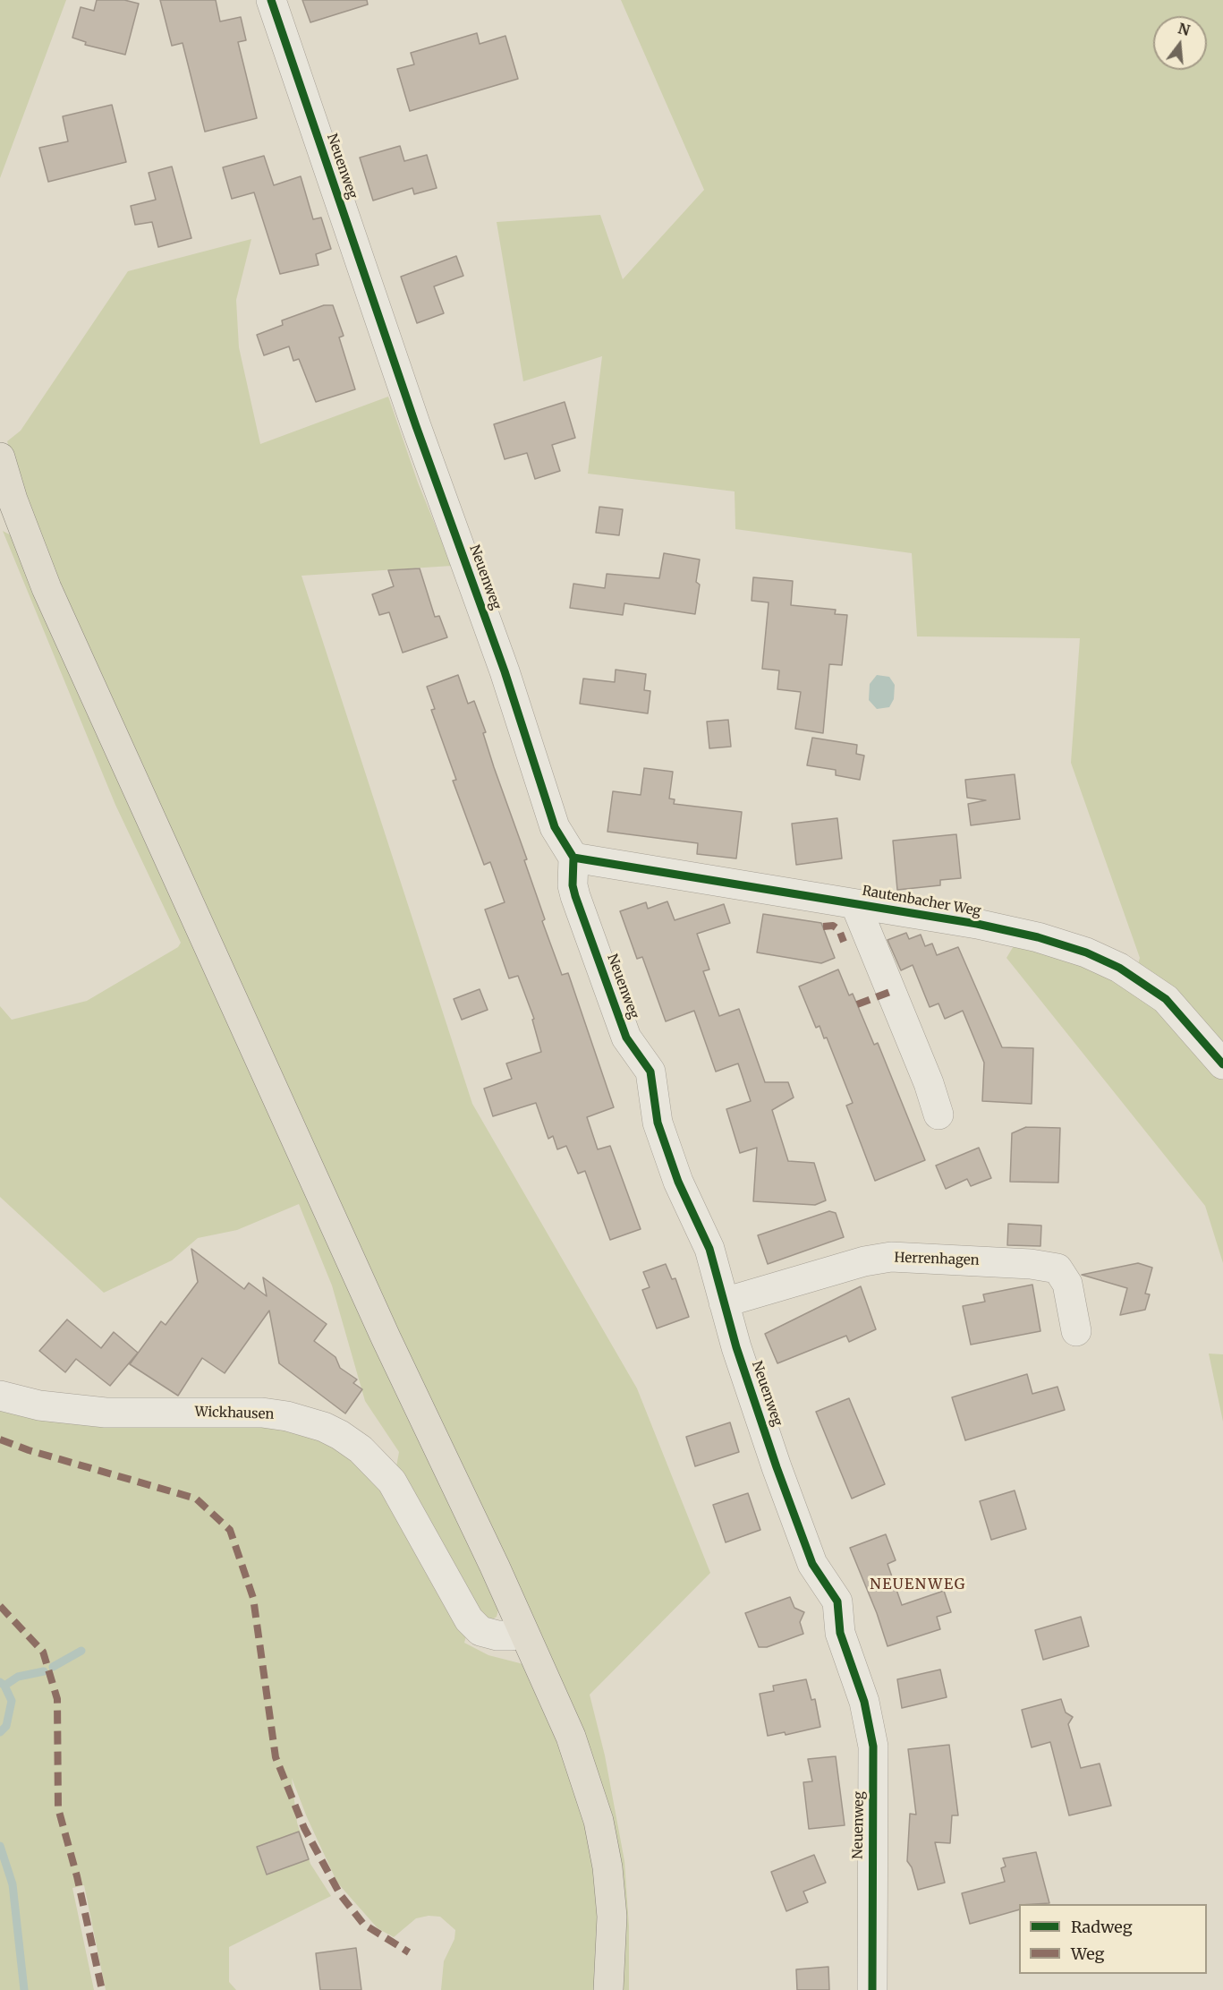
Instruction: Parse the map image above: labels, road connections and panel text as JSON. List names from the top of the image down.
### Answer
{
  "streets": {
    "street": [
      "Neuenweg",
      "Rautenbacher Weg",
      "Herrenhagen",
      "Wickhausen"
    ]
  },
  "crossings": [
    ["Neuenweg", "Rautenbacher Weg"],
    ["Neuenweg", "Herrenhagen"]
  ],
  "districts": ["NEUENWEG"],
  "legend": ["Radweg", "Weg"],
  "north": "top"
}
